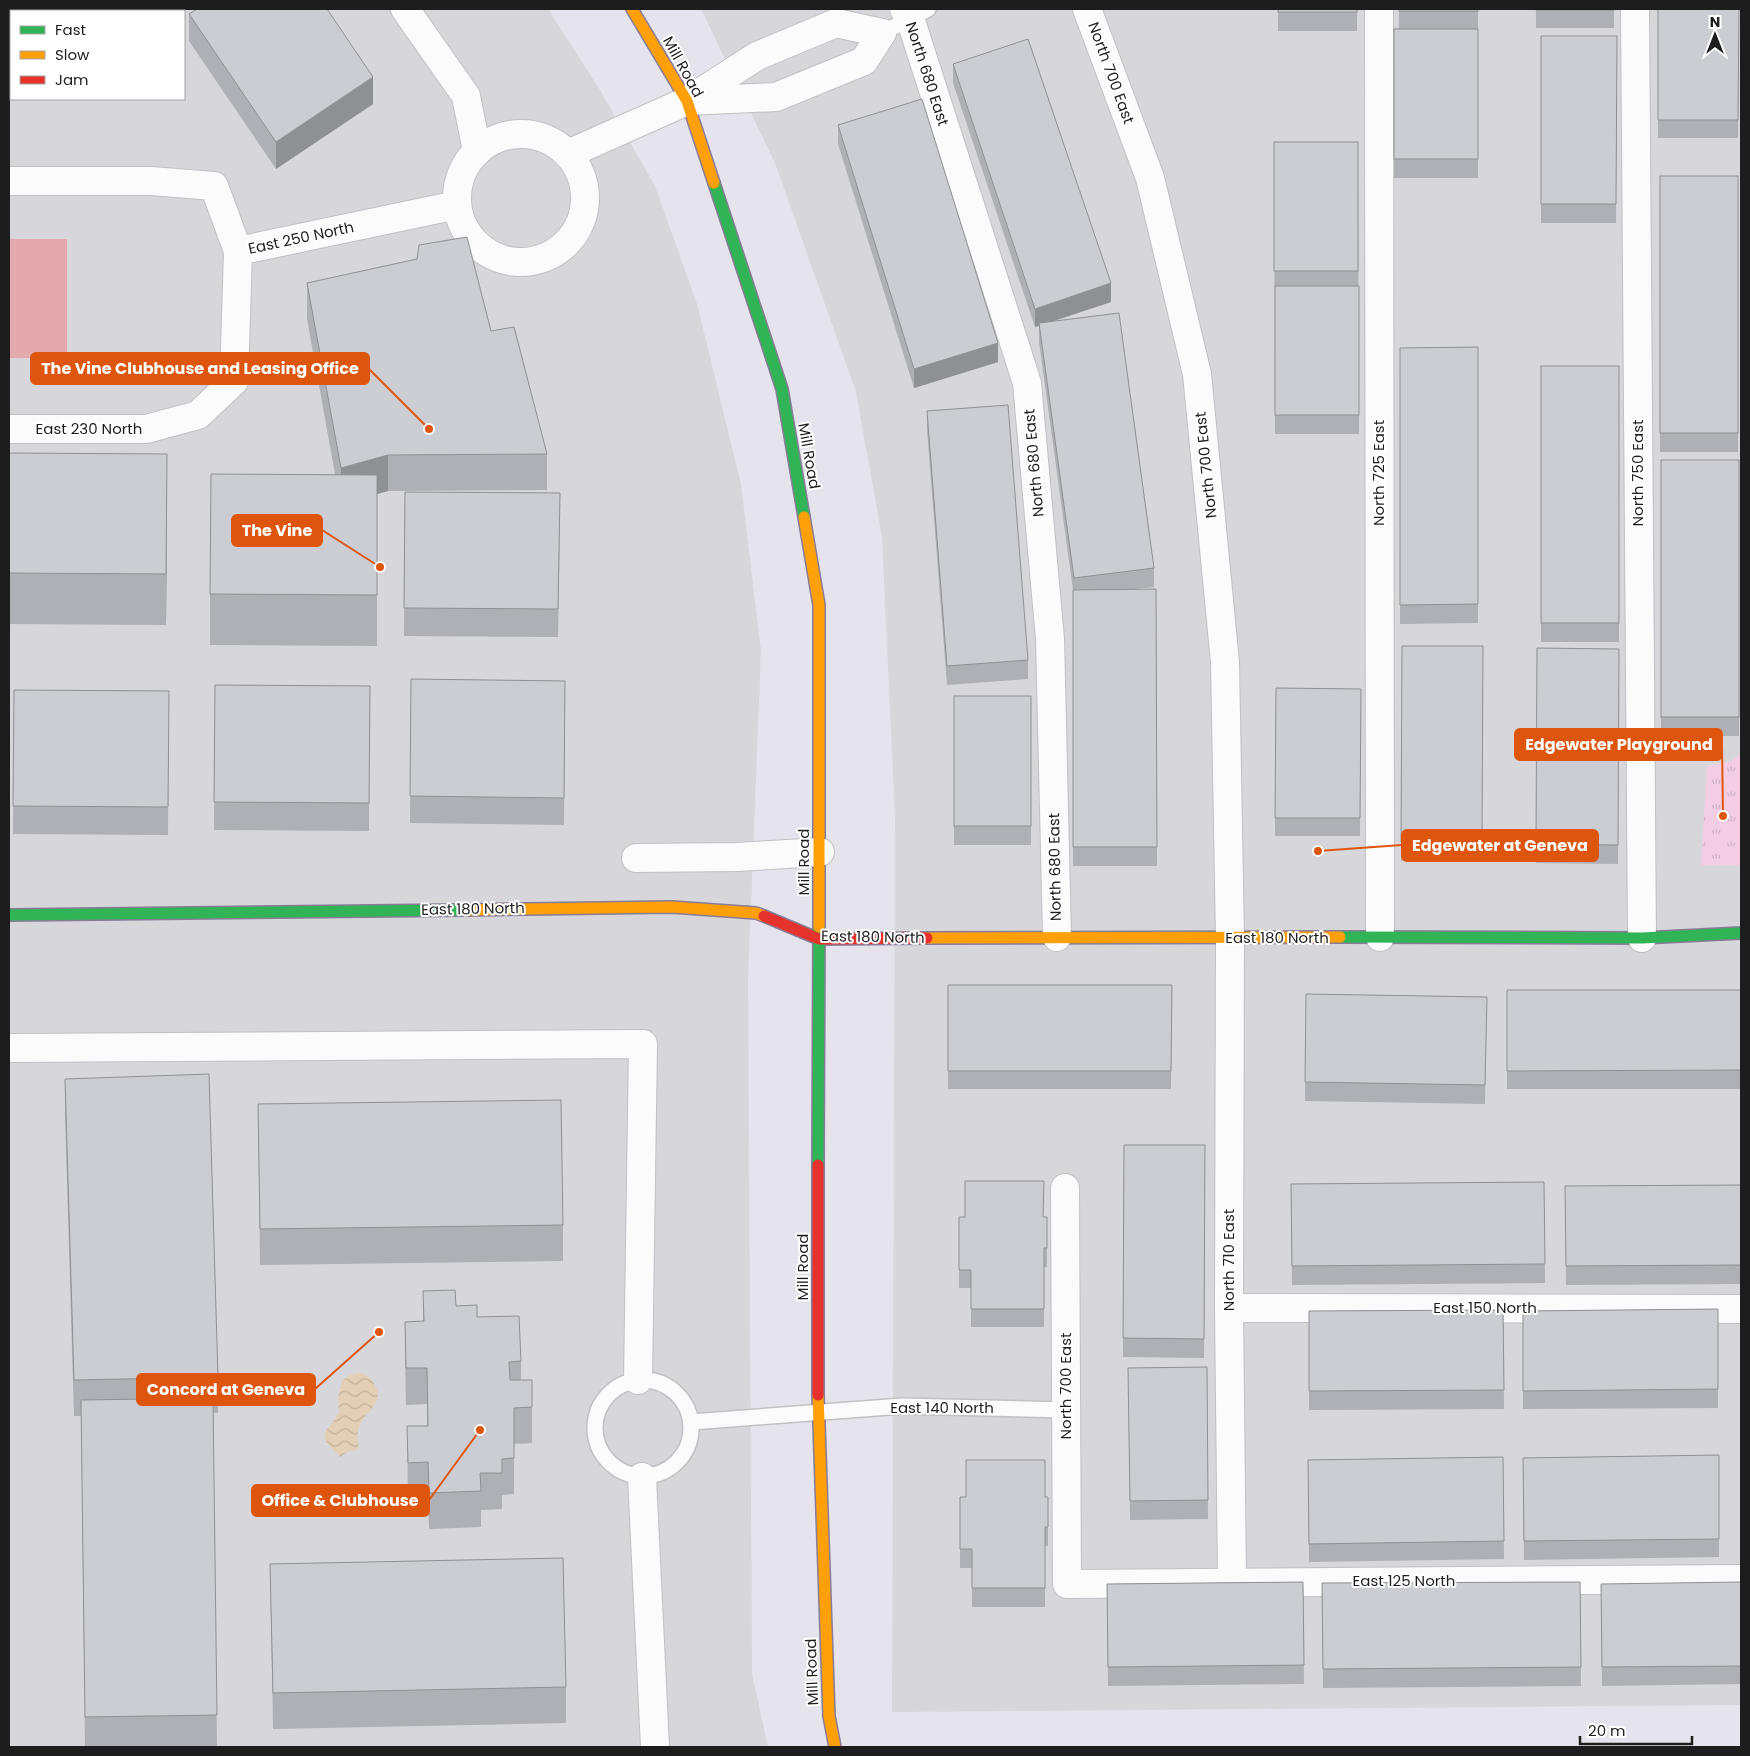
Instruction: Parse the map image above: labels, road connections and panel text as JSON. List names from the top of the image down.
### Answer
{
  "streets": {
    "main road": ["Mill Road", "East 180 North"],
    "street": [
      "North 700 East",
      "North 680 East",
      "East 250 North",
      "East 230 North",
      "North 725 East",
      "North 750 East",
      "North 710 East",
      "East 150 North",
      "East 125 North"
    ],
    "lane": ["East 140 North"]
  },
  "crossings": [
    ["Mill Road", "East 180 North"],
    ["Mill Road", "East 140 North"],
    ["North 700 East", "East 180 North"],
    ["North 700 East", "North 710 East"],
    ["North 700 East", "East 140 North"],
    ["North 700 East", "East 125 North"],
    ["North 680 East", "East 180 North"],
    ["East 250 North", "East 230 North"],
    ["North 725 East", "East 180 North"],
    ["North 750 East", "East 180 North"],
    ["East 180 North", "North 710 East"],
    ["North 710 East", "East 150 North"],
    ["North 710 East", "East 125 North"]
  ],
  "places": [
    "The Vine Clubhouse and Leasing Office",
    "The Vine",
    "Edgewater Playground",
    "Edgewater at Geneva",
    "Concord at Geneva",
    "Office & Clubhouse"
  ],
  "legend": ["Fast", "Slow", "Jam"],
  "scale_bar": "20 m",
  "north": "top"
}
